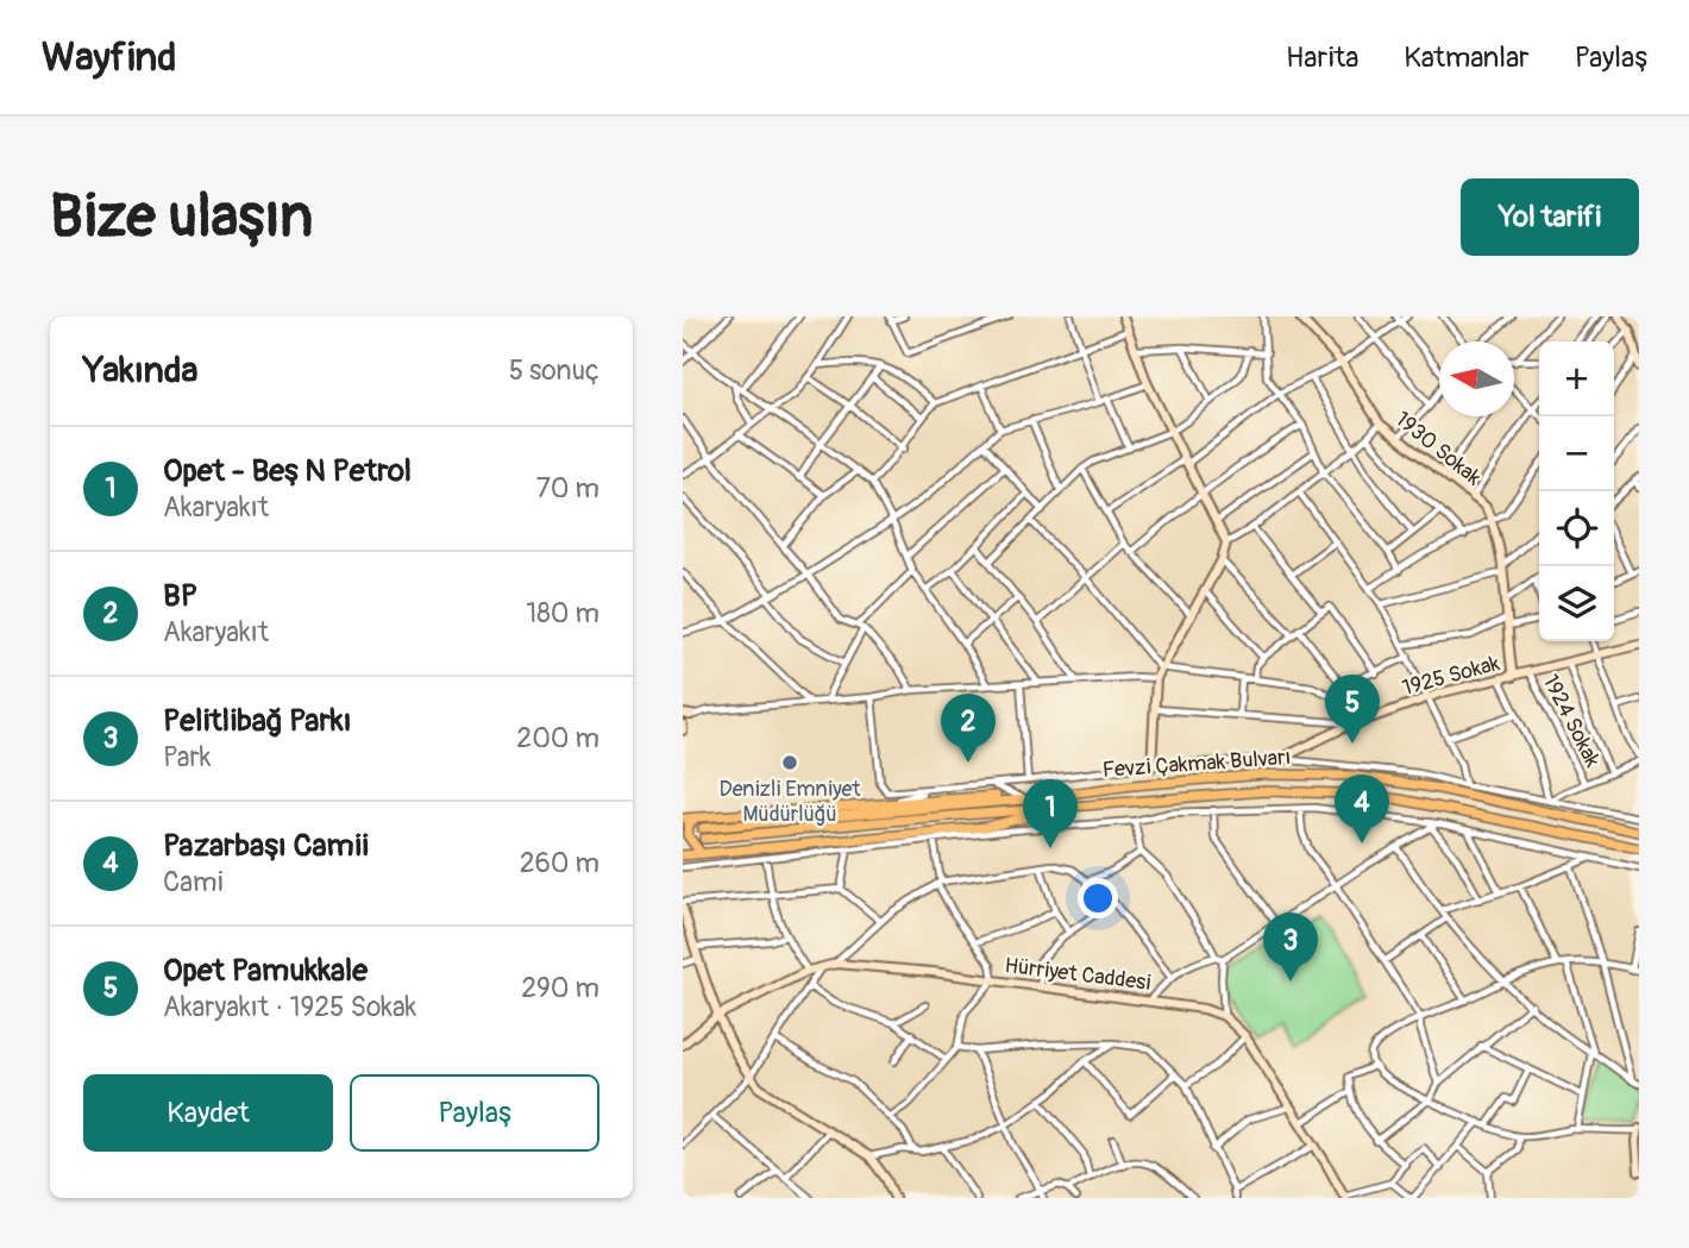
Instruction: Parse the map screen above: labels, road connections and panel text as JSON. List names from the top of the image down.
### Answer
{
  "streets": {
    "main road": ["Fevzi Çakmak Bulvarı"],
    "street": [
      "1930 Sokak",
      "1925 Sokak",
      "1924 Sokak",
      "Hürriyet Caddesi"
    ]
  },
  "crossings": [
    ["1930 Sokak", "1925 Sokak"],
    ["1925 Sokak", "1924 Sokak"]
  ],
  "places": ["Denizli Emniyet Müdürlüğü"],
  "north": "left",
  "page": {
    "header": "Wayfind",
    "nav": ["Harita", "Katmanlar", "Paylaş"],
    "buttons": [
      "Yol tarifi",
      ["Kaydet", "Paylaş"]
    ],
    "title": "Bize ulaşın",
    "heading": ["Yakında", "5 sonuç"],
    "map_buttons": ["+", "−"],
    "list": [
      {
        "mark": "1",
        "name": "Opet - Beş N Petrol",
        "note": "Akaryakıt",
        "value": "70 m"
      },
      {
        "mark": "2",
        "name": "BP",
        "note": "Akaryakıt",
        "value": "180 m"
      },
      {
        "mark": "3",
        "name": "Pelitlibağ Parkı",
        "note": "Park",
        "value": "200 m"
      },
      {
        "mark": "4",
        "name": "Pazarbaşı Camii",
        "note": "Cami",
        "value": "260 m"
      },
      {
        "mark": "5",
        "name": "Opet Pamukkale",
        "note": "Akaryakıt · 1925 Sokak",
        "value": "290 m"
      }
    ],
    "pins": [
      "5",
      "2",
      "4",
      "1",
      "3"
    ]
  }
}
